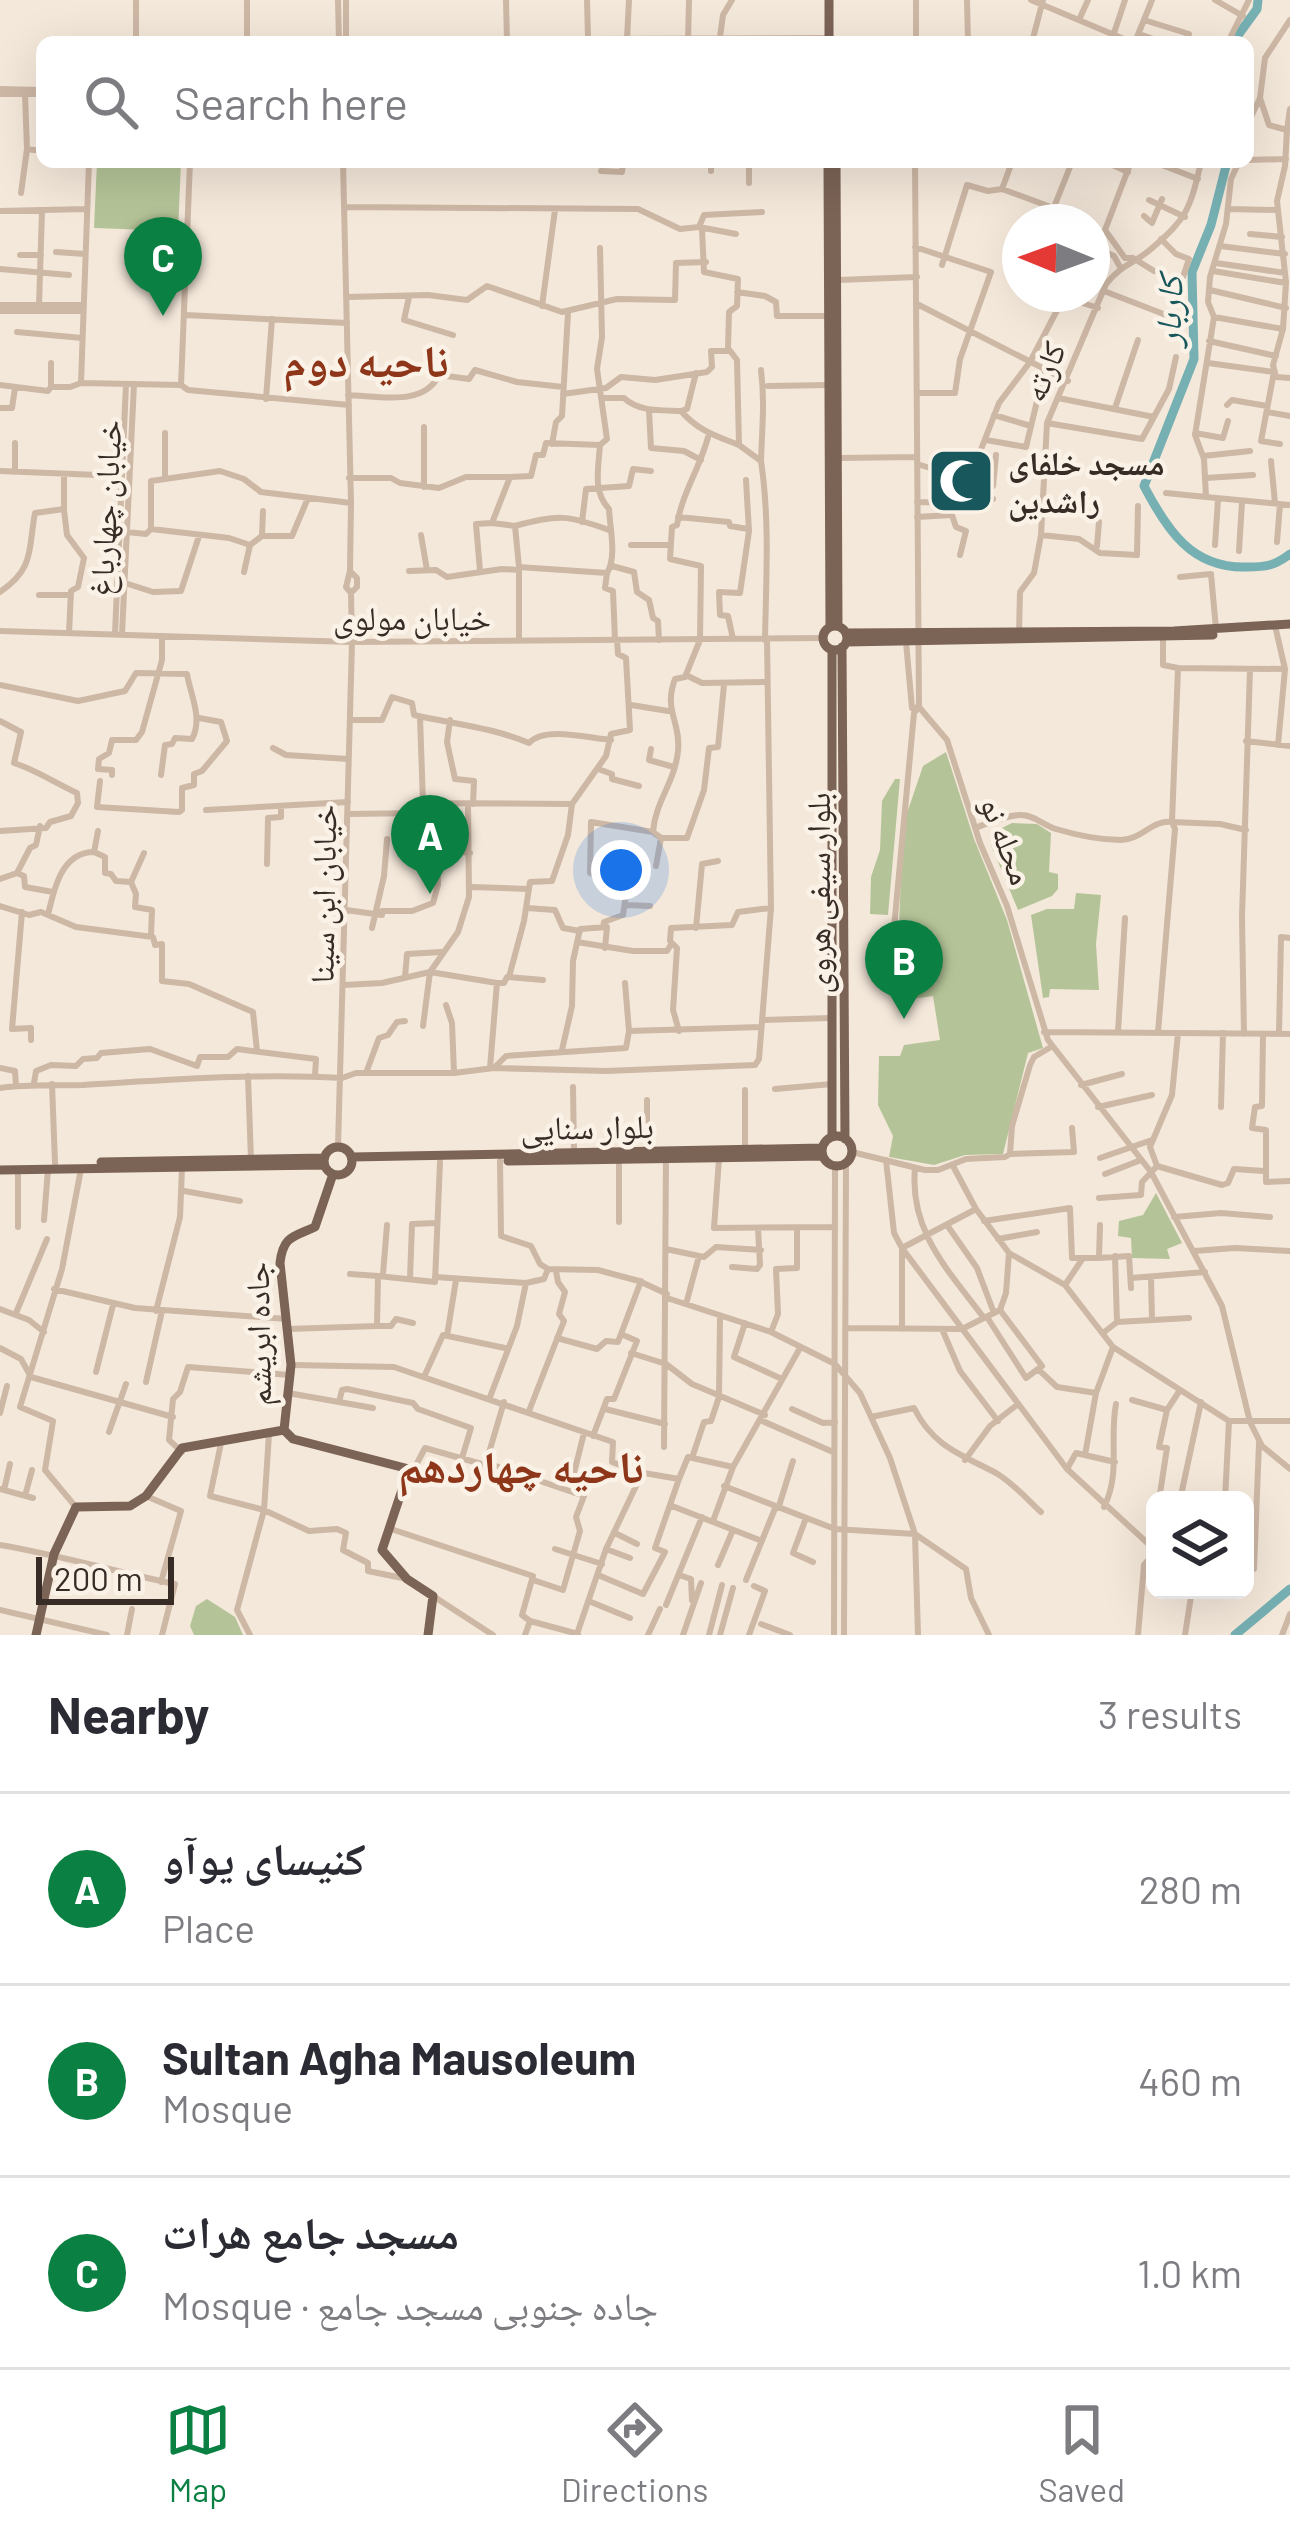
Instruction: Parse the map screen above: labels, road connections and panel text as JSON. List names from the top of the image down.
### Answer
{
  "streets": {
    "main road": ["بلوار سیفی هروی", "بلوار سنایی", "جاده ابریشم"],
    "street": [
      "کارته",
      "خیابان چهارباغ",
      "خیابان مولوی",
      "محله نو",
      "خیابان ابن سینا"
    ]
  },
  "crossings": [
    ["خیابان چهارباغ", "خیابان مولوی"],
    ["خیابان مولوی", "خیابان ابن سینا"],
    ["خیابان ابن سینا", "بلوار سنایی"],
    ["خیابان ابن سینا", "جاده ابریشم"],
    ["بلوار سنایی", "جاده ابریشم"]
  ],
  "districts": ["ناحیه دوم", "ناحیه چهاردهم"],
  "water": ["کاربار"],
  "places": {
    "mosque": ["مسجد خلفای راشدین"]
  },
  "scale_bar": "200 m",
  "north": "left",
  "page": {
    "search": "Search here",
    "pins": ["C", "A", "B"],
    "scale": "200 m",
    "heading": ["Nearby", "3 results"],
    "list": [
      {
        "mark": "A",
        "name": "کنیسای یوآو",
        "note": "Place",
        "value": "280 m"
      },
      {
        "mark": "B",
        "name": "Sultan Agha Mausoleum",
        "note": "Mosque",
        "value": "460 m"
      },
      {
        "mark": "C",
        "name": "مسجد جامع هرات",
        "note": "Mosque · جاده جنوبی مسجد جامع",
        "value": "1.0 km"
      }
    ],
    "nav": ["Map", "Directions", "Saved"]
  }
}
